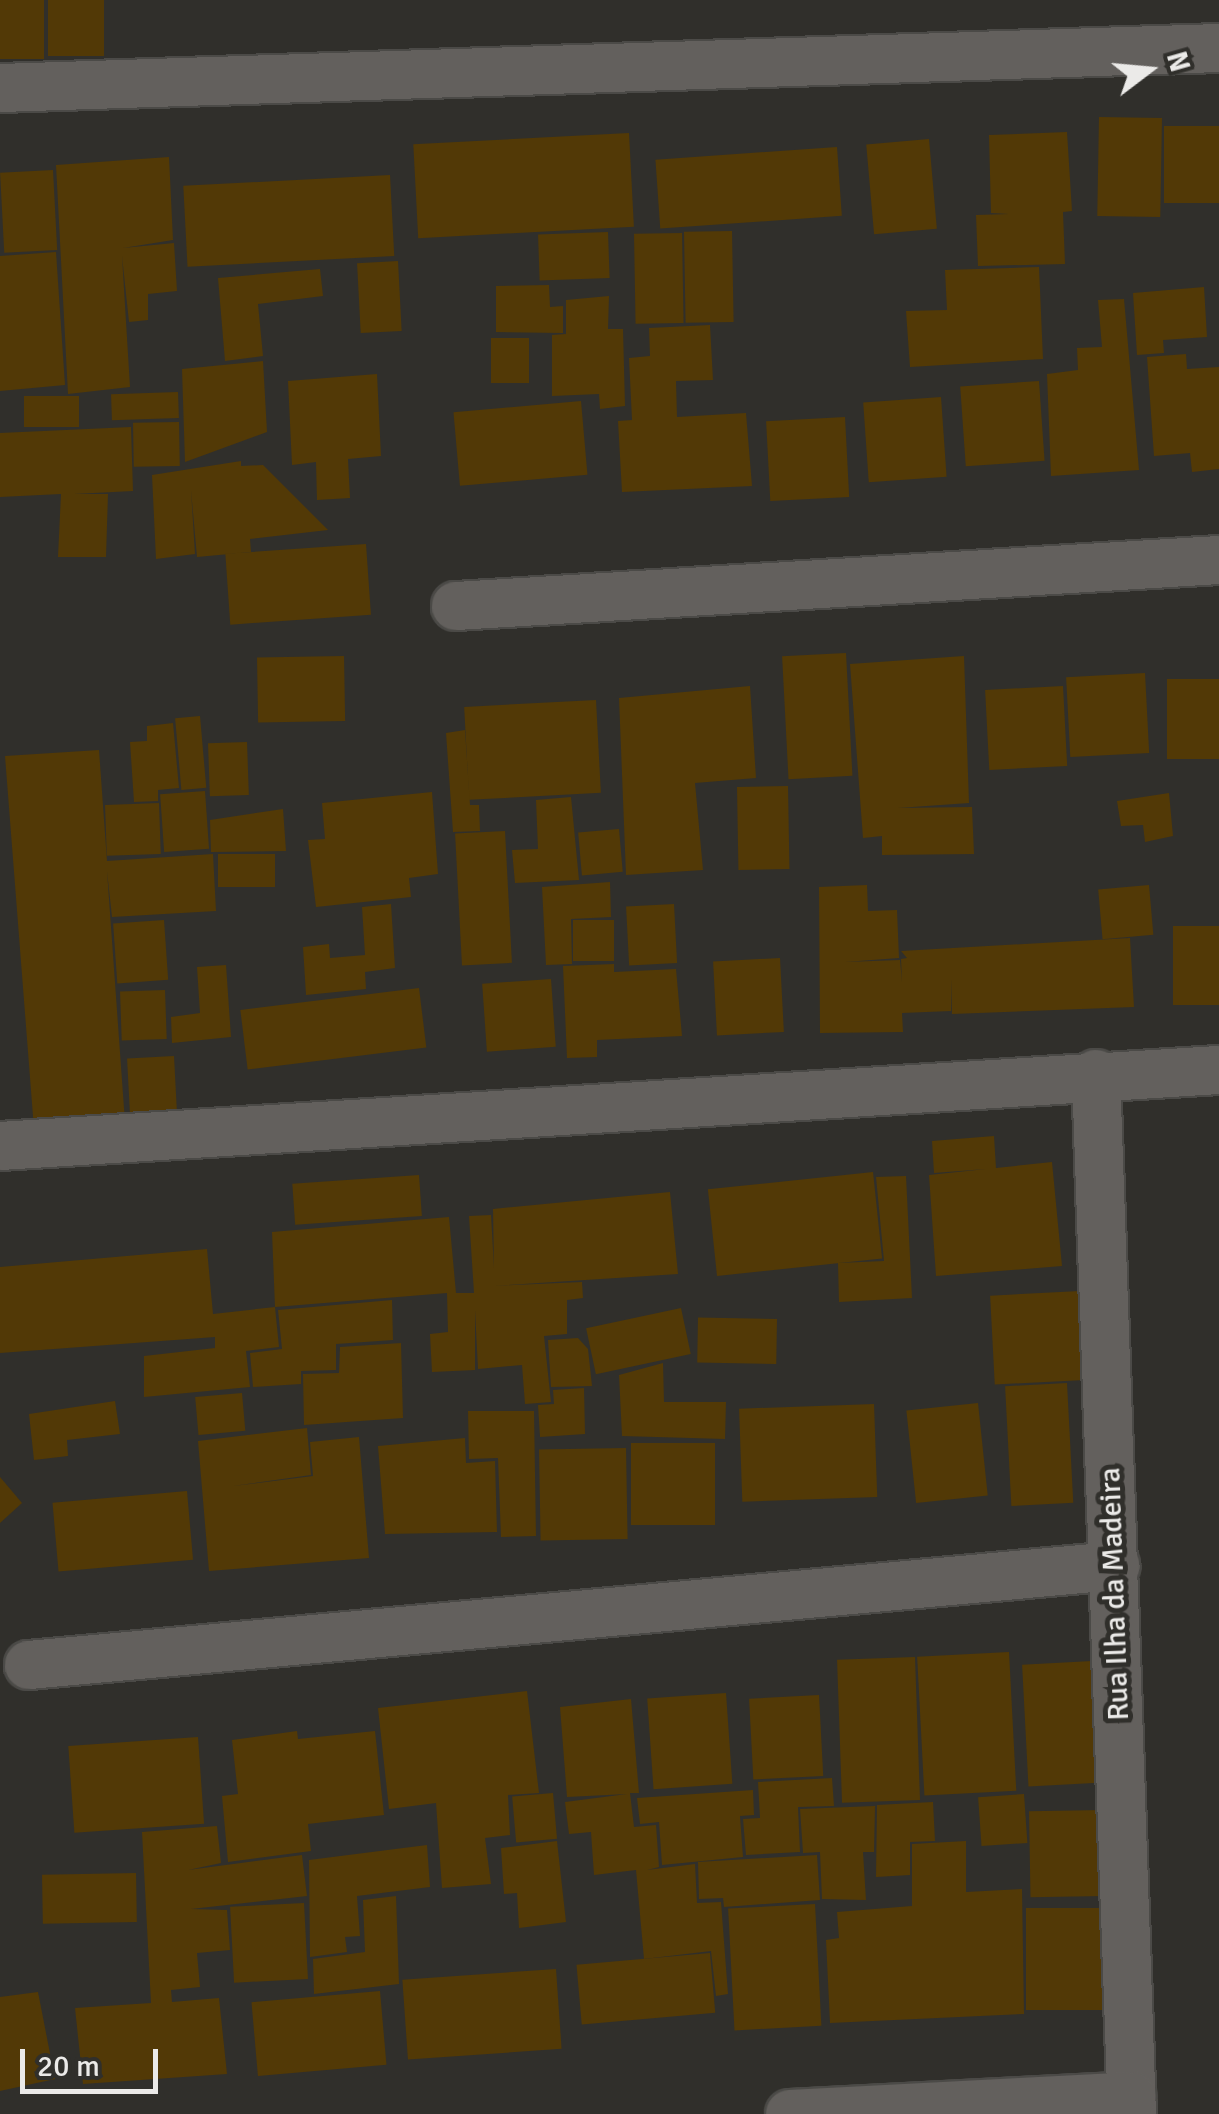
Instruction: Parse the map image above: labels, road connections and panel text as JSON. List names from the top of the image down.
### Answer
{
  "streets": {
    "street": ["Rua Ilha da Madeira"]
  },
  "scale_bar": "20 m",
  "north": "right"
}
